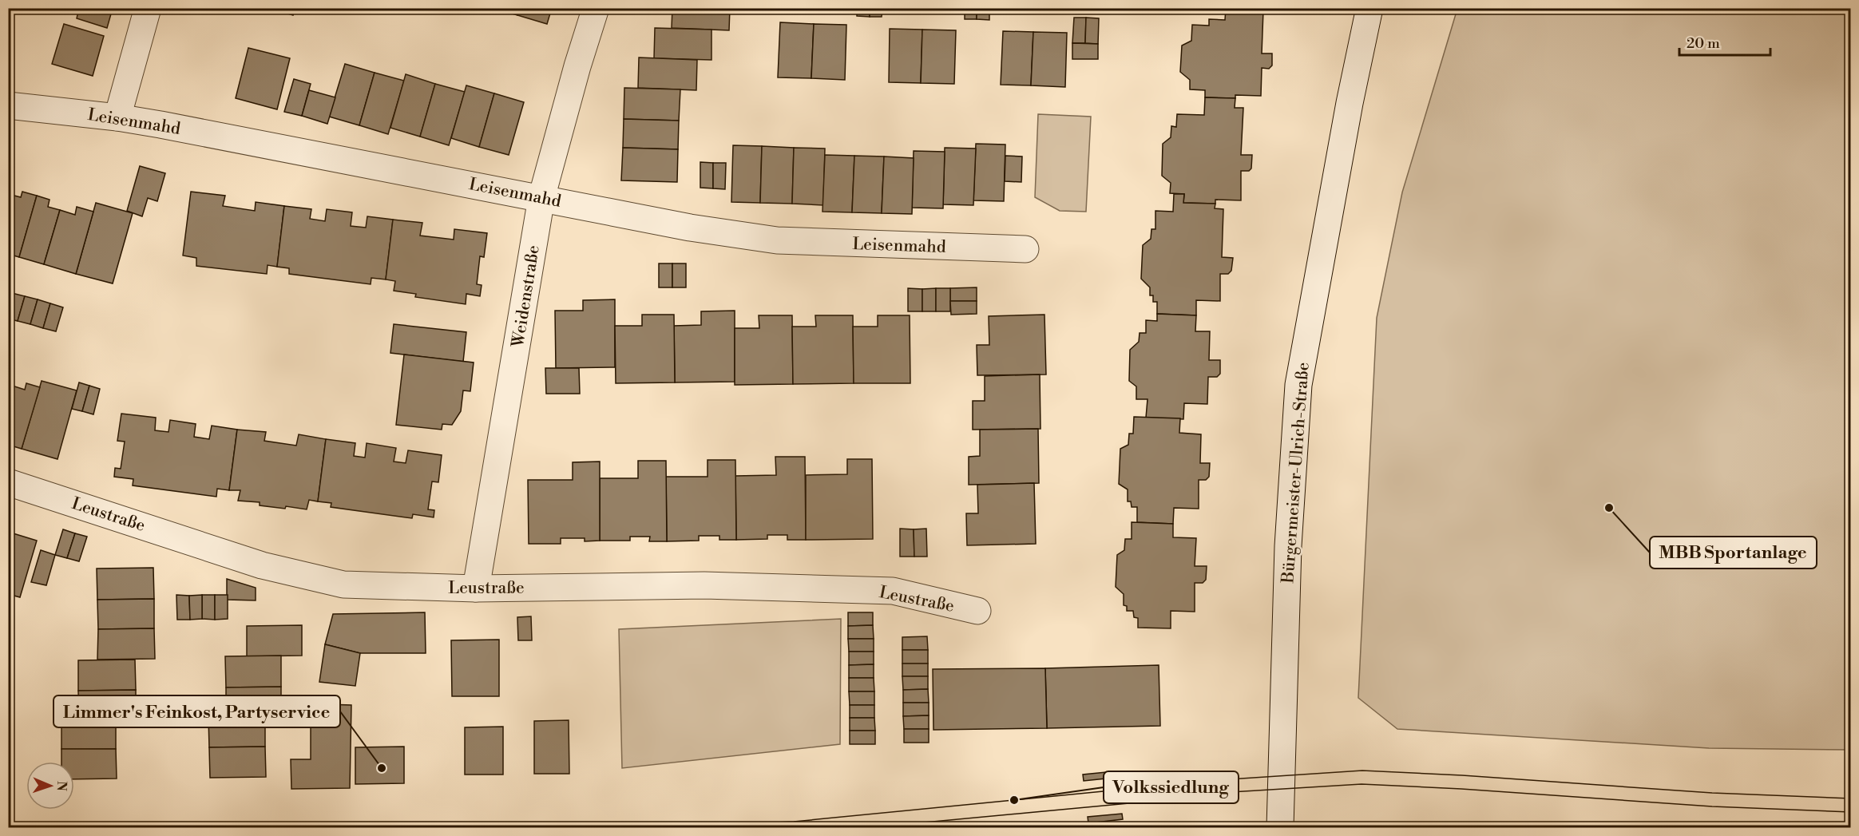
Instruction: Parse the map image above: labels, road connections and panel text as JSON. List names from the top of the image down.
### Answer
{
  "streets": {
    "street": [
      "Leisenmahd",
      "Weidenstraße",
      "Bürgermeister-Ulrich-Straße",
      "Leustraße"
    ]
  },
  "crossings": [
    ["Leisenmahd", "Weidenstraße"],
    ["Weidenstraße", "Leustraße"]
  ],
  "places": ["MBB Sportanlage", "Limmer's Feinkost, Partyservice", "Volkssiedlung"],
  "scale_bar": "20 m",
  "north": "right"
}
